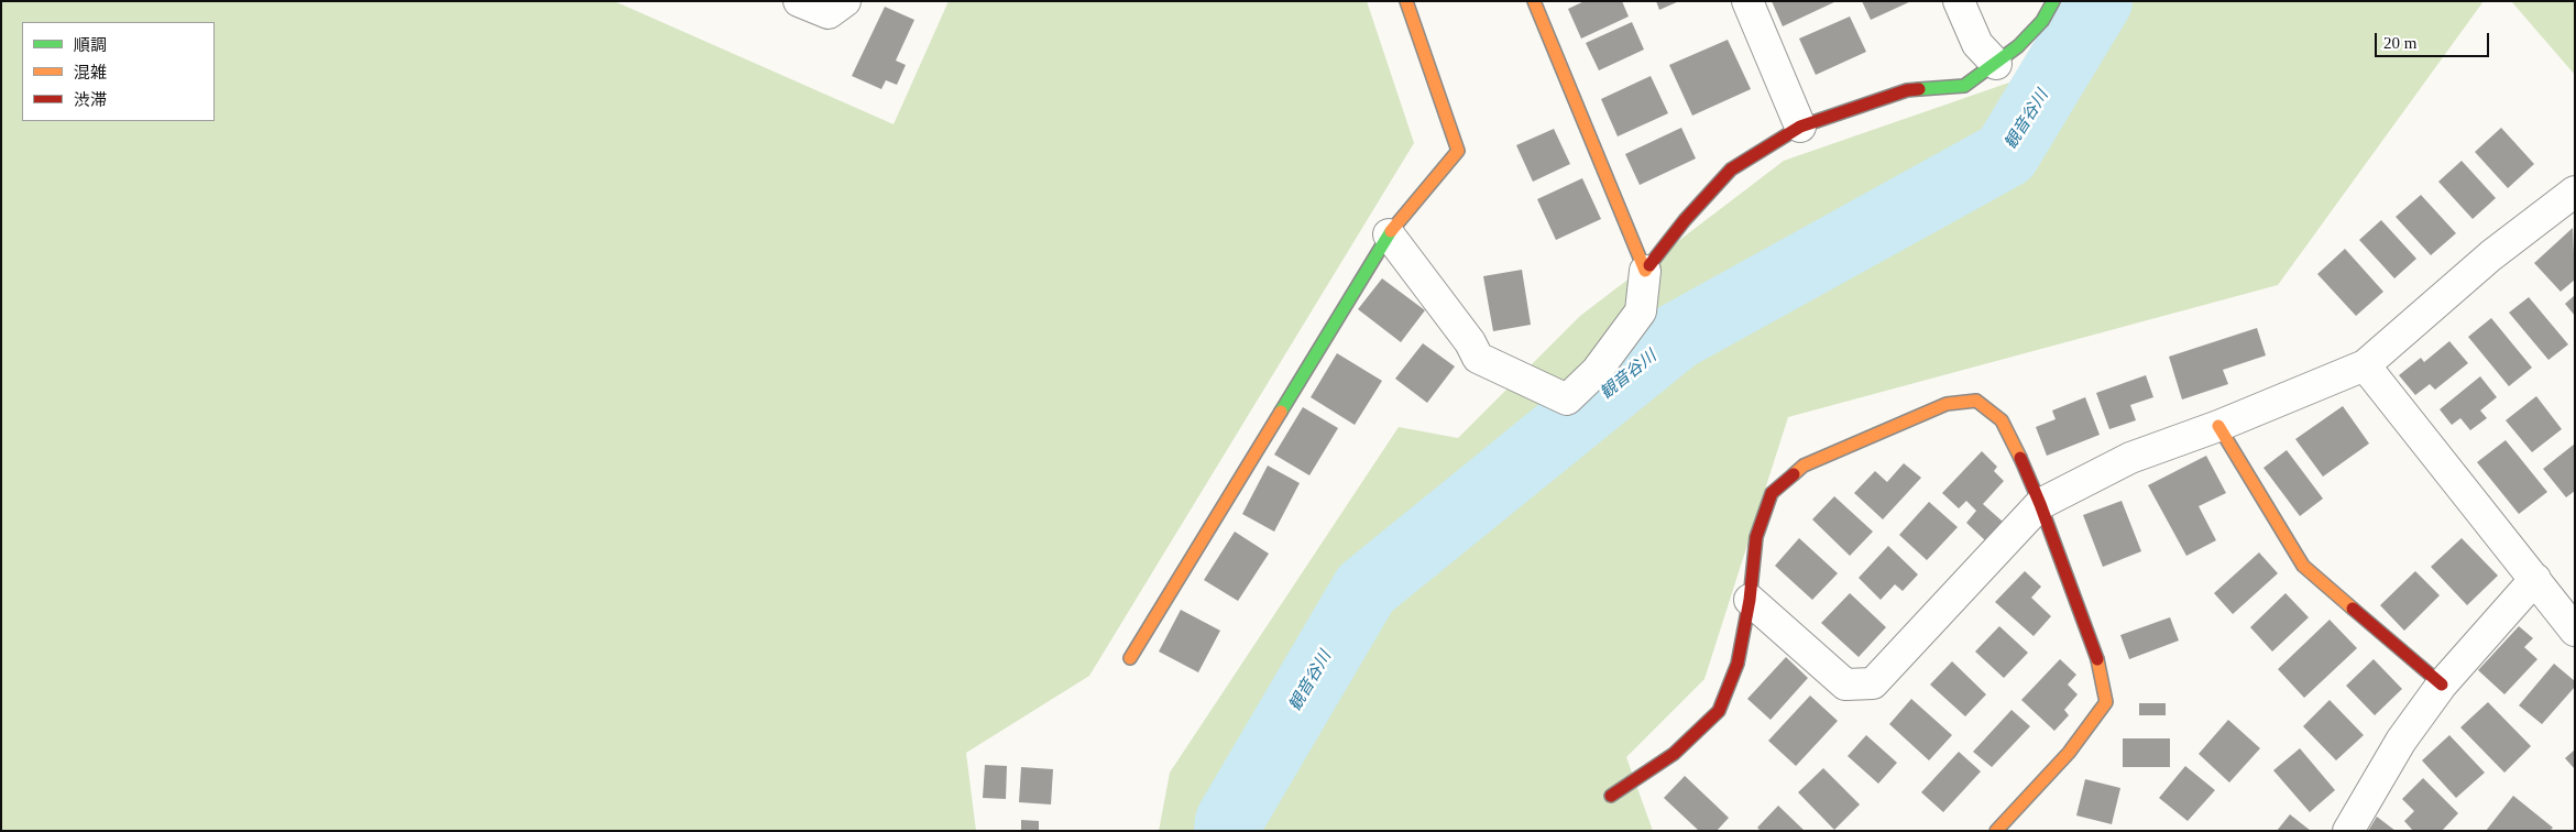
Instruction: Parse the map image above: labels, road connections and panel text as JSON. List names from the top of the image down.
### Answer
{
  "water": ["観音谷川"],
  "legend": ["順調", "混雑", "渋滞"],
  "scale_bar": "20 m"
}
